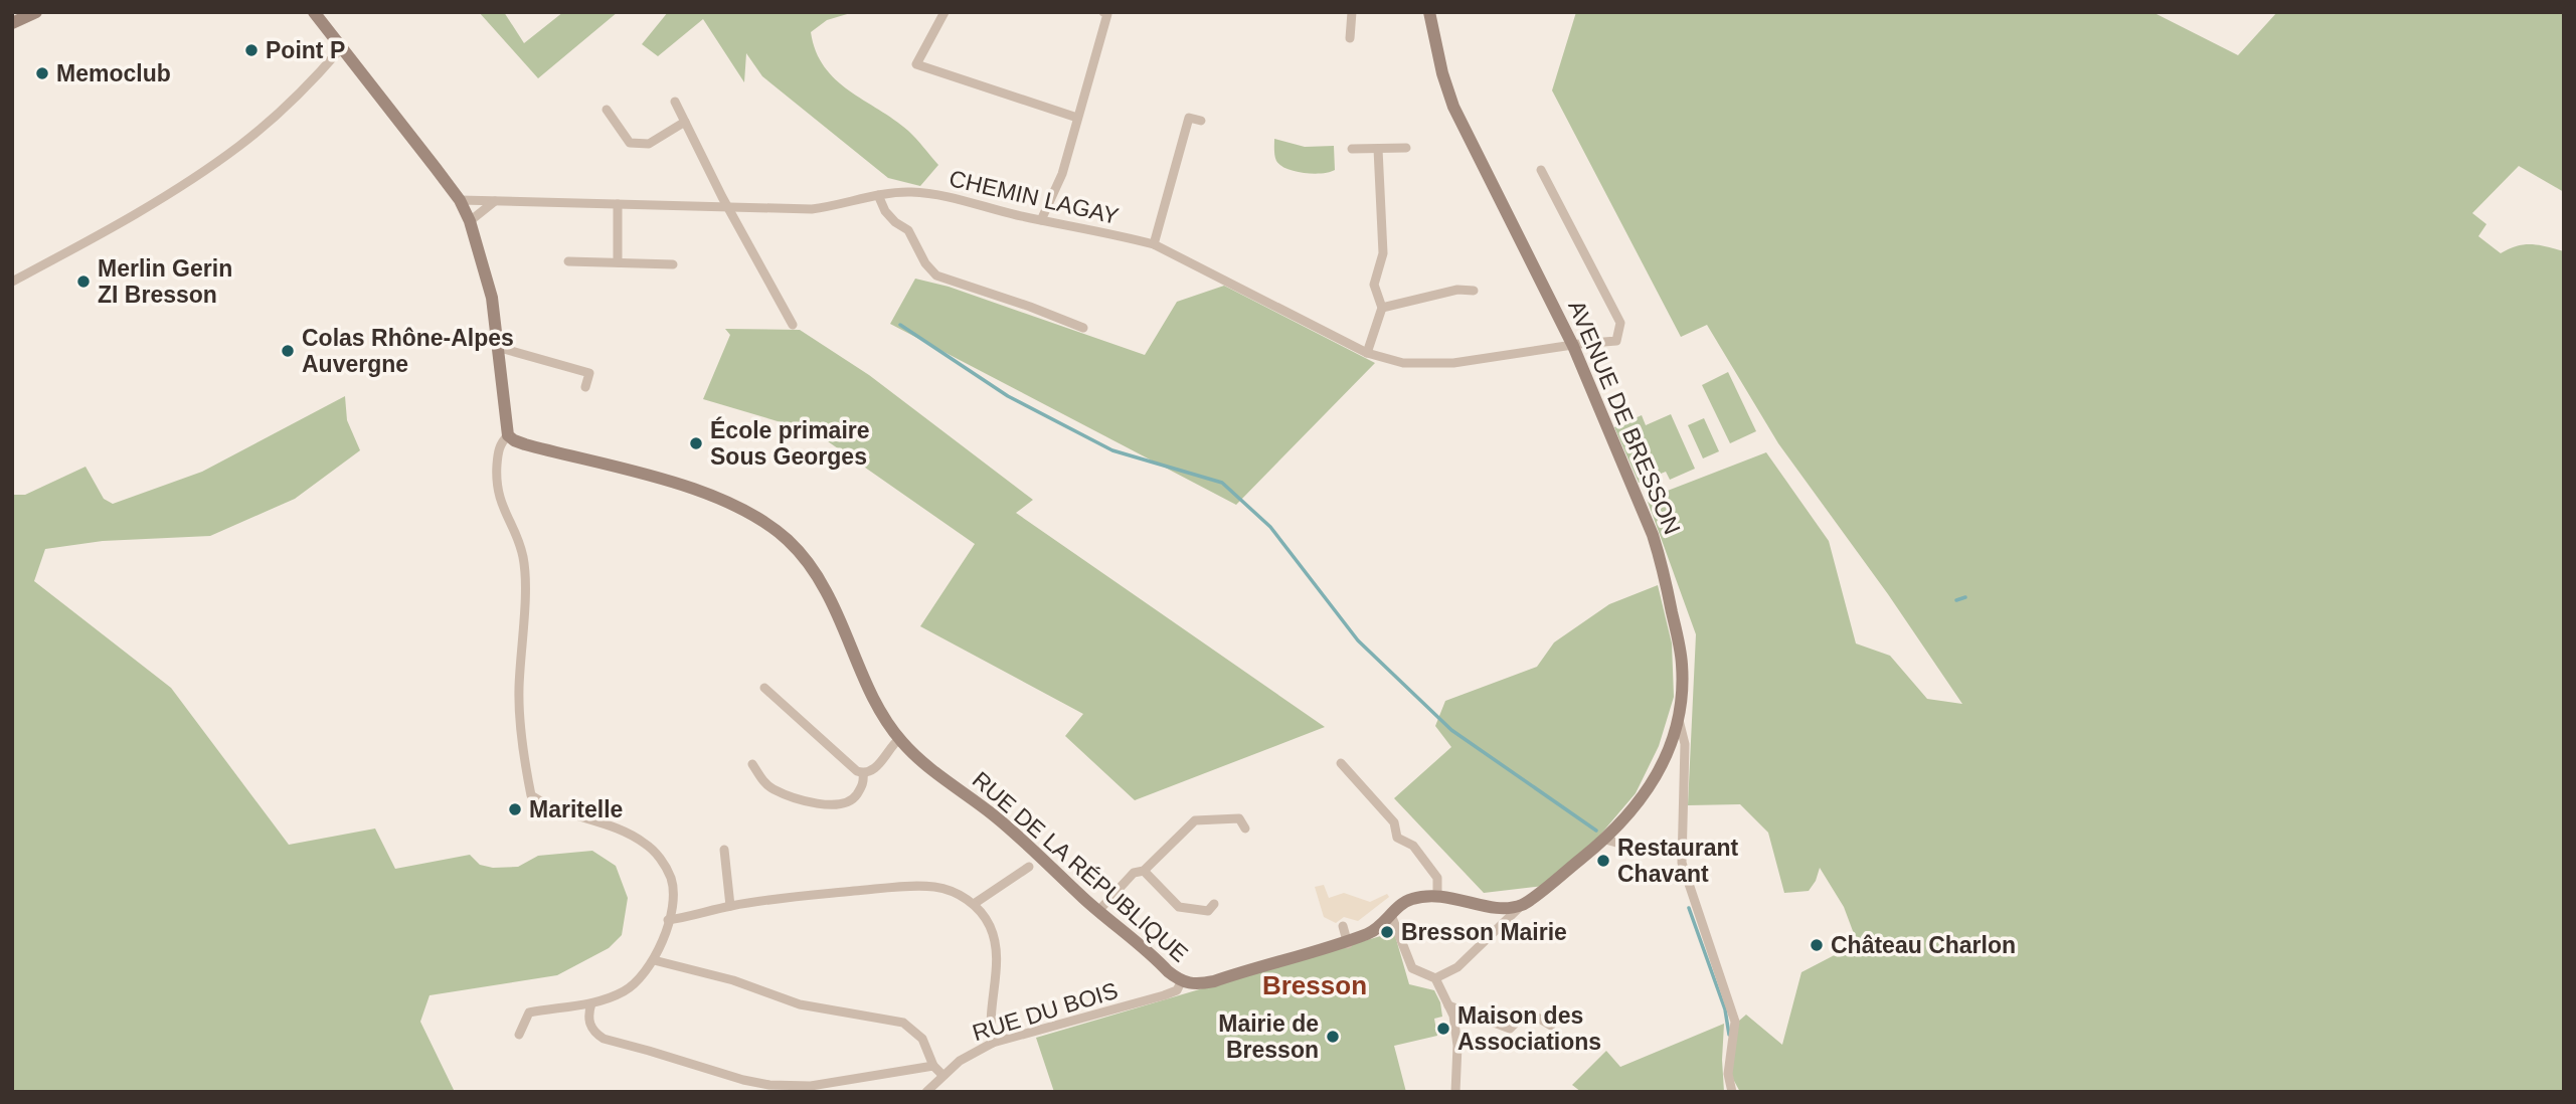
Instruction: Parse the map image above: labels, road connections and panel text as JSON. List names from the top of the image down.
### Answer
{
  "streets": {
    "street": [
      "CHEMIN LAGAY",
      "AVENUE DE BRESSON",
      "RUE DE LA RÉPUBLIQUE",
      "RUE DU BOIS"
    ]
  },
  "crossings": [
    ["CHEMIN LAGAY", "AVENUE DE BRESSON"],
    ["AVENUE DE BRESSON", "RUE DE LA RÉPUBLIQUE"],
    ["RUE DE LA RÉPUBLIQUE", "RUE DU BOIS"]
  ],
  "districts": ["Bresson"],
  "places": [
    "Point P",
    "Memoclub",
    "Merlin Gerin ZI Bresson",
    "Colas Rhône-Alpes Auvergne",
    "École primaire Sous Georges",
    "Maritelle",
    "Restaurant Chavant",
    "Bresson Mairie",
    "Château Charlon",
    "Maison des Associations",
    "Mairie de Bresson"
  ]
}
